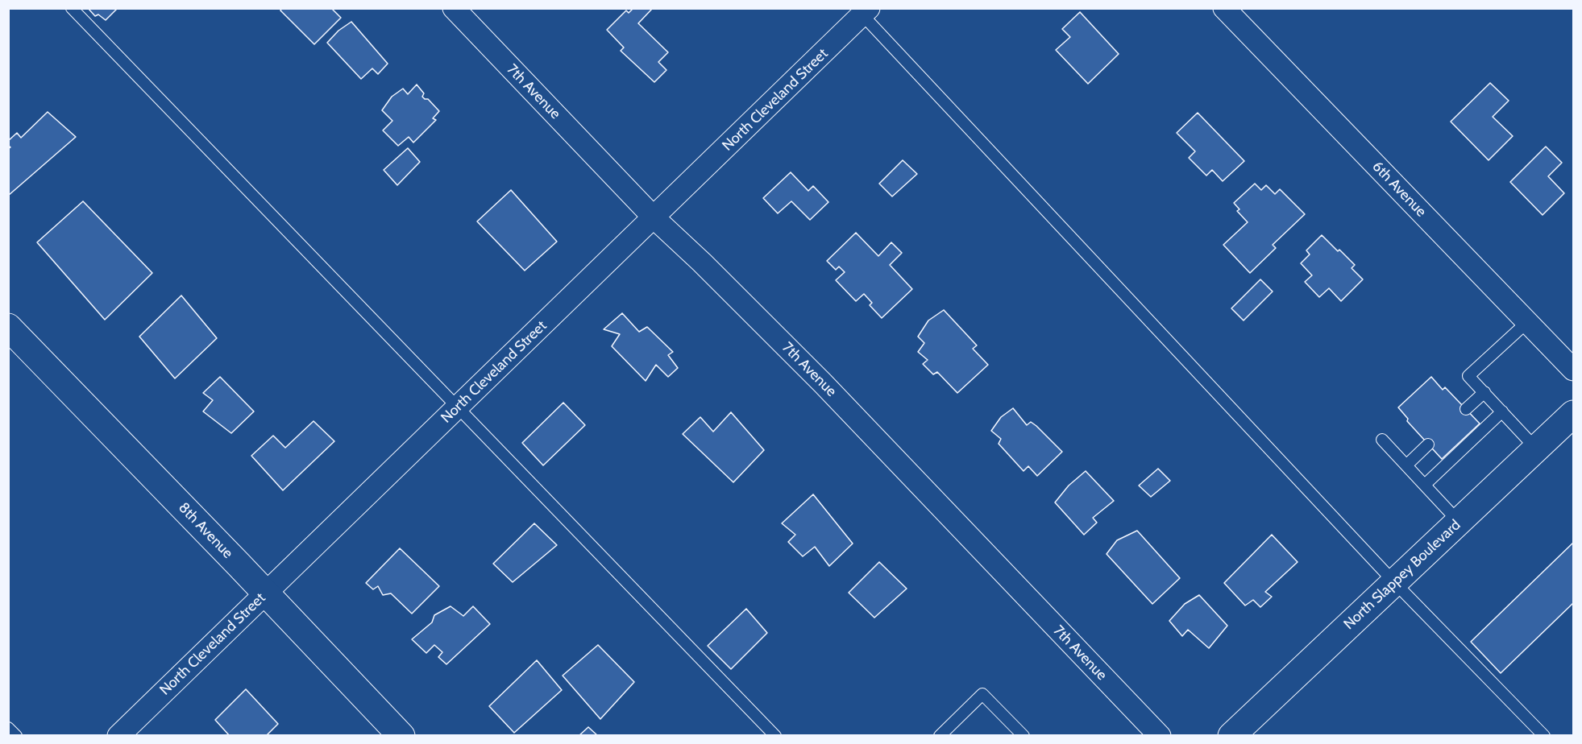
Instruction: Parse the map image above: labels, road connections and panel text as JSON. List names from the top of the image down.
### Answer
{
  "streets": {
    "street": [
      "7th Avenue",
      "North Cleveland Street",
      "6th Avenue",
      "8th Avenue",
      "North Slappey Boulevard"
    ]
  },
  "crossings": [
    ["7th Avenue", "North Cleveland Street"],
    ["North Cleveland Street", "8th Avenue"]
  ]
}
